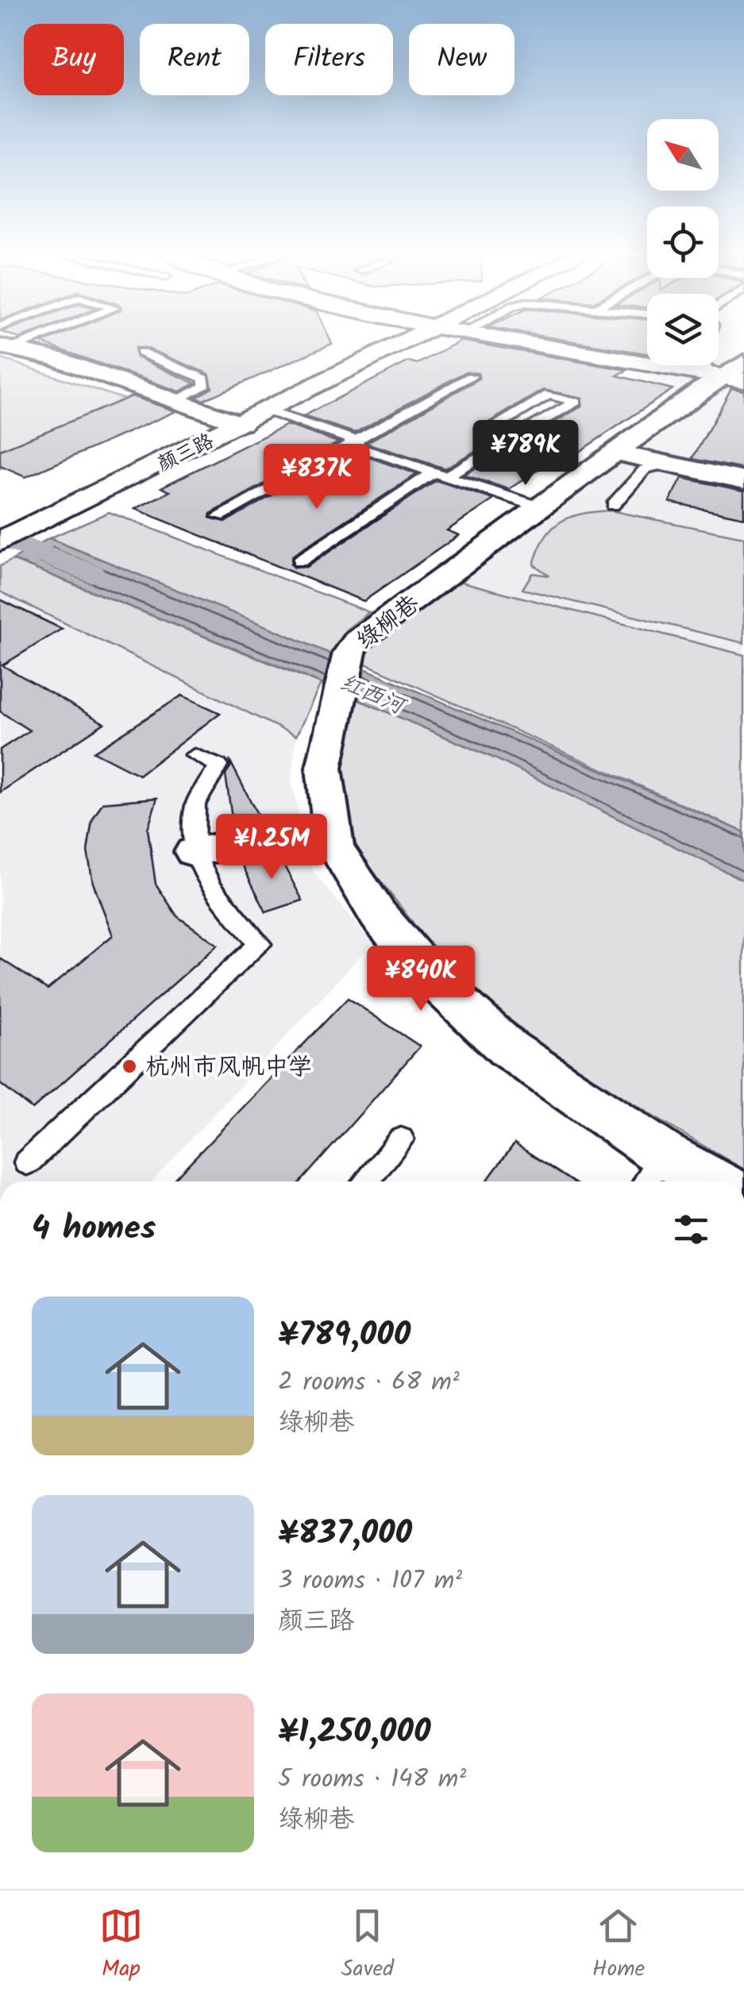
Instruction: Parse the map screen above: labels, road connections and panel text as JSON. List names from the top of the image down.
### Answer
{
  "streets": {
    "street": ["颜三路", "绿柳巷"]
  },
  "water": ["红西河"],
  "places": ["杭州市风帆中学"],
  "north": "top left",
  "page": {
    "chip": [
      "Buy",
      "Rent",
      "Filters",
      "New"
    ],
    "price": [
      "¥789K",
      "¥837K",
      "¥1.25M",
      "¥840K"
    ],
    "heading": "4 homes",
    "list": [
      {
        "name": "¥789,000",
        "note": "2 rooms · 68 m² · 绿柳巷"
      },
      {
        "name": "¥837,000",
        "note": "3 rooms · 107 m² · 颜三路"
      },
      {
        "name": "¥1,250,000",
        "note": "5 rooms · 148 m² · 绿柳巷"
      }
    ],
    "tabs": ["Map", "Saved", "Home"]
  }
}
